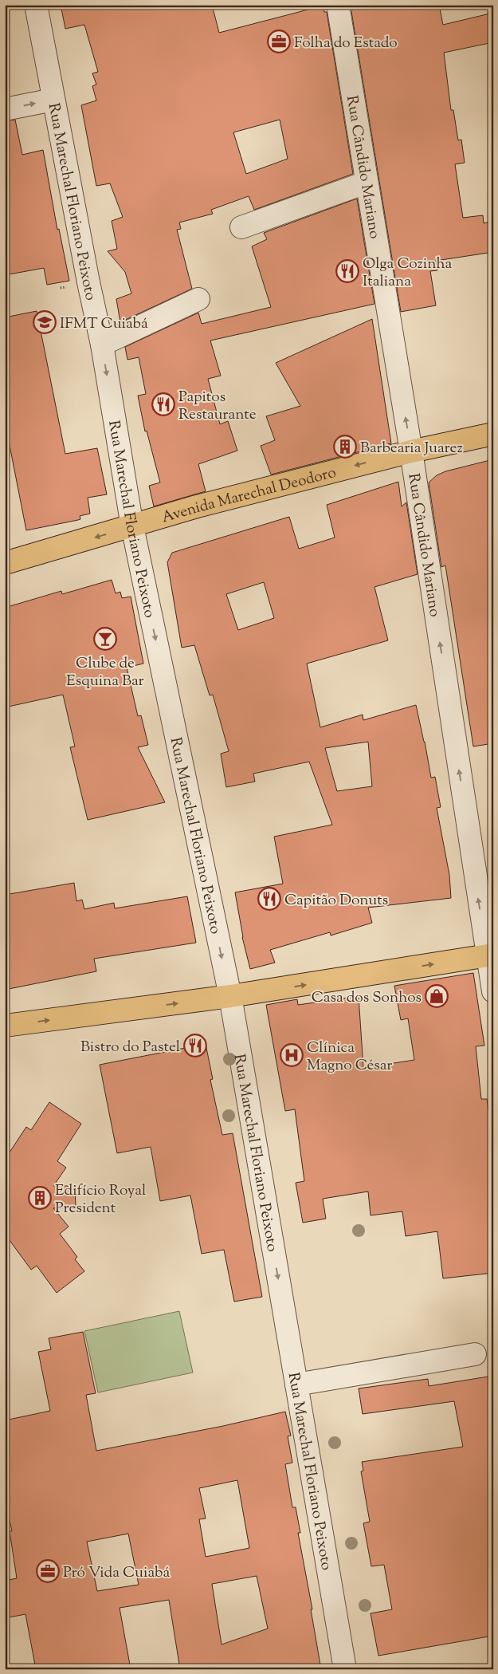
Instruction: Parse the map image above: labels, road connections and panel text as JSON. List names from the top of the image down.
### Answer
{
  "streets": {
    "main road": ["Avenida Marechal Deodoro"],
    "street": ["Rua Cândido Mariano", "Rua Marechal Floriano Peixoto"]
  },
  "crossings": [
    ["Rua Cândido Mariano", "Avenida Marechal Deodoro"],
    ["Rua Marechal Floriano Peixoto", "Avenida Marechal Deodoro"]
  ],
  "one_way": ["Rua Cândido Mariano", "Rua Marechal Floriano Peixoto", "Avenida Marechal Deodoro"],
  "places": {
    "office": ["Folha do Estado", "Pró Vida Cuiabá"],
    "restaurant": [
      "Olga Cozinha Italiana",
      "Papitos Restaurante",
      "Capitão Donuts",
      "Bistro do Pastel"
    ],
    "school or university": ["IFMT Cuiabá"],
    "building": ["Barbearia Juarez", "Edifício Royal President"],
    "bar": ["Clube de Esquina Bar"],
    "shop": ["Casa dos Sonhos"],
    "hospital": ["Clínica Magno César"]
  }
}
